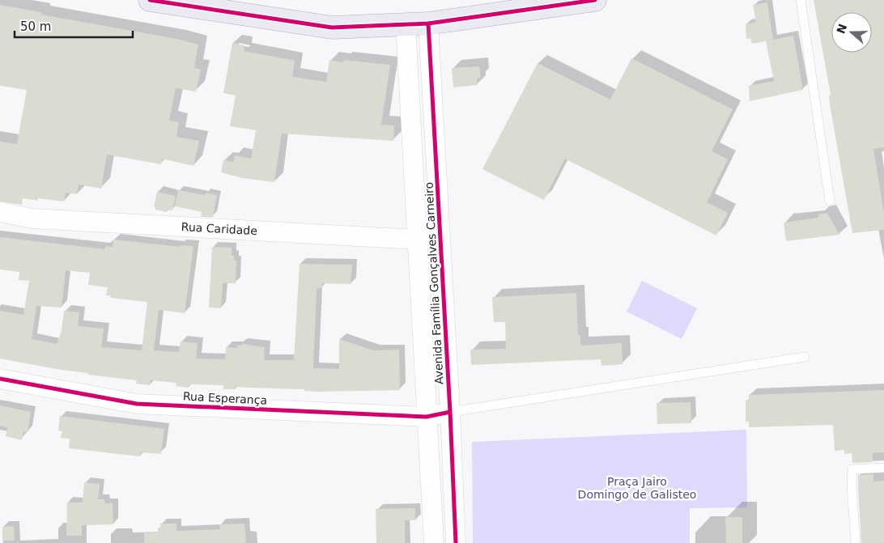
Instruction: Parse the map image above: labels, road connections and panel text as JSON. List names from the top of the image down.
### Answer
{
  "streets": {
    "street": ["Rua Caridade", "Avenida Família Gonçalves Carneiro", "Rua Esperança"]
  },
  "crossings": [
    ["Rua Caridade", "Avenida Família Gonçalves Carneiro"],
    ["Avenida Família Gonçalves Carneiro", "Rua Esperança"]
  ],
  "parks": ["Praça Jairo Domingo de Galisteo"],
  "scale_bar": "50 m",
  "north": "left"
}
